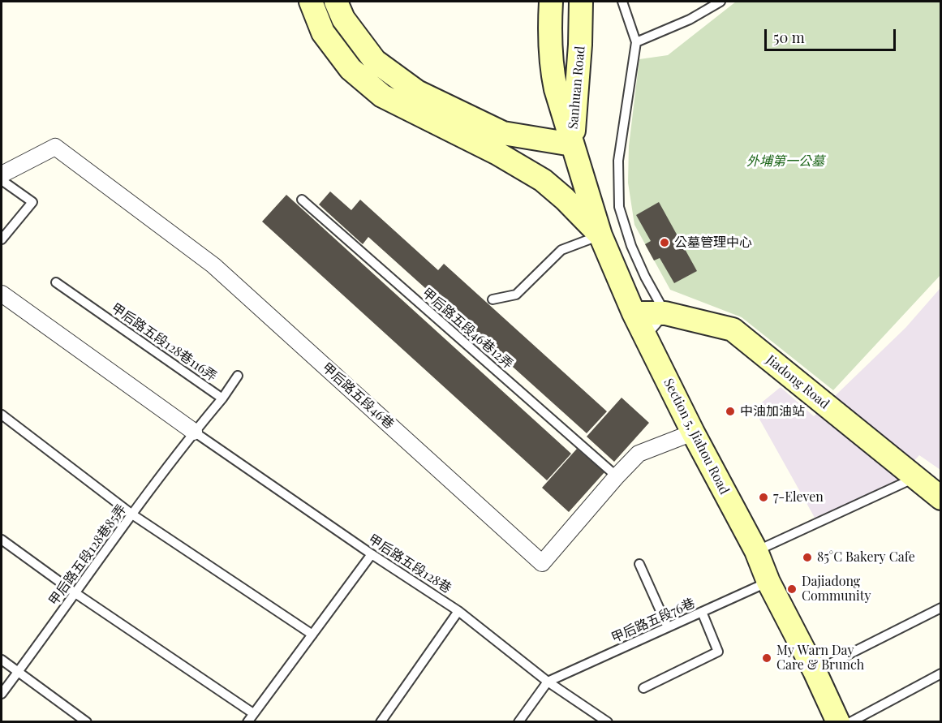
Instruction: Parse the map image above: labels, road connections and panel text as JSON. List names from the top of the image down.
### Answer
{
  "streets": {
    "street": [
      "Sanhuan Road",
      "Jiadong Road",
      "甲后路五段46巷",
      "Section 5, Jiahou Road"
    ],
    "lane": [
      "甲后路五段46巷12弄",
      "甲后路五段128巷116弄",
      "甲后路五段128巷85弄",
      "甲后路五段128巷",
      "甲后路五段76巷"
    ]
  },
  "crossings": [
    ["Sanhuan Road", "Section 5, Jiahou Road"],
    ["甲后路五段46巷12弄", "甲后路五段46巷"],
    ["甲后路五段128巷116弄", "甲后路五段128巷85弄"],
    ["甲后路五段128巷116弄", "甲后路五段128巷"],
    ["Jiadong Road", "Section 5, Jiahou Road"],
    ["甲后路五段46巷", "Section 5, Jiahou Road"],
    ["Section 5, Jiahou Road", "甲后路五段76巷"],
    ["甲后路五段128巷85弄", "甲后路五段128巷"],
    ["甲后路五段128巷", "甲后路五段76巷"]
  ],
  "parks": ["外埔第一公墓"],
  "places": [
    "公墓管理中心",
    "中油加油站",
    "7-Eleven",
    "85°C Bakery Cafe",
    "Dajiadong Community",
    "My Warn Day Care & Brunch"
  ],
  "scale_bar": "50 m"
}
